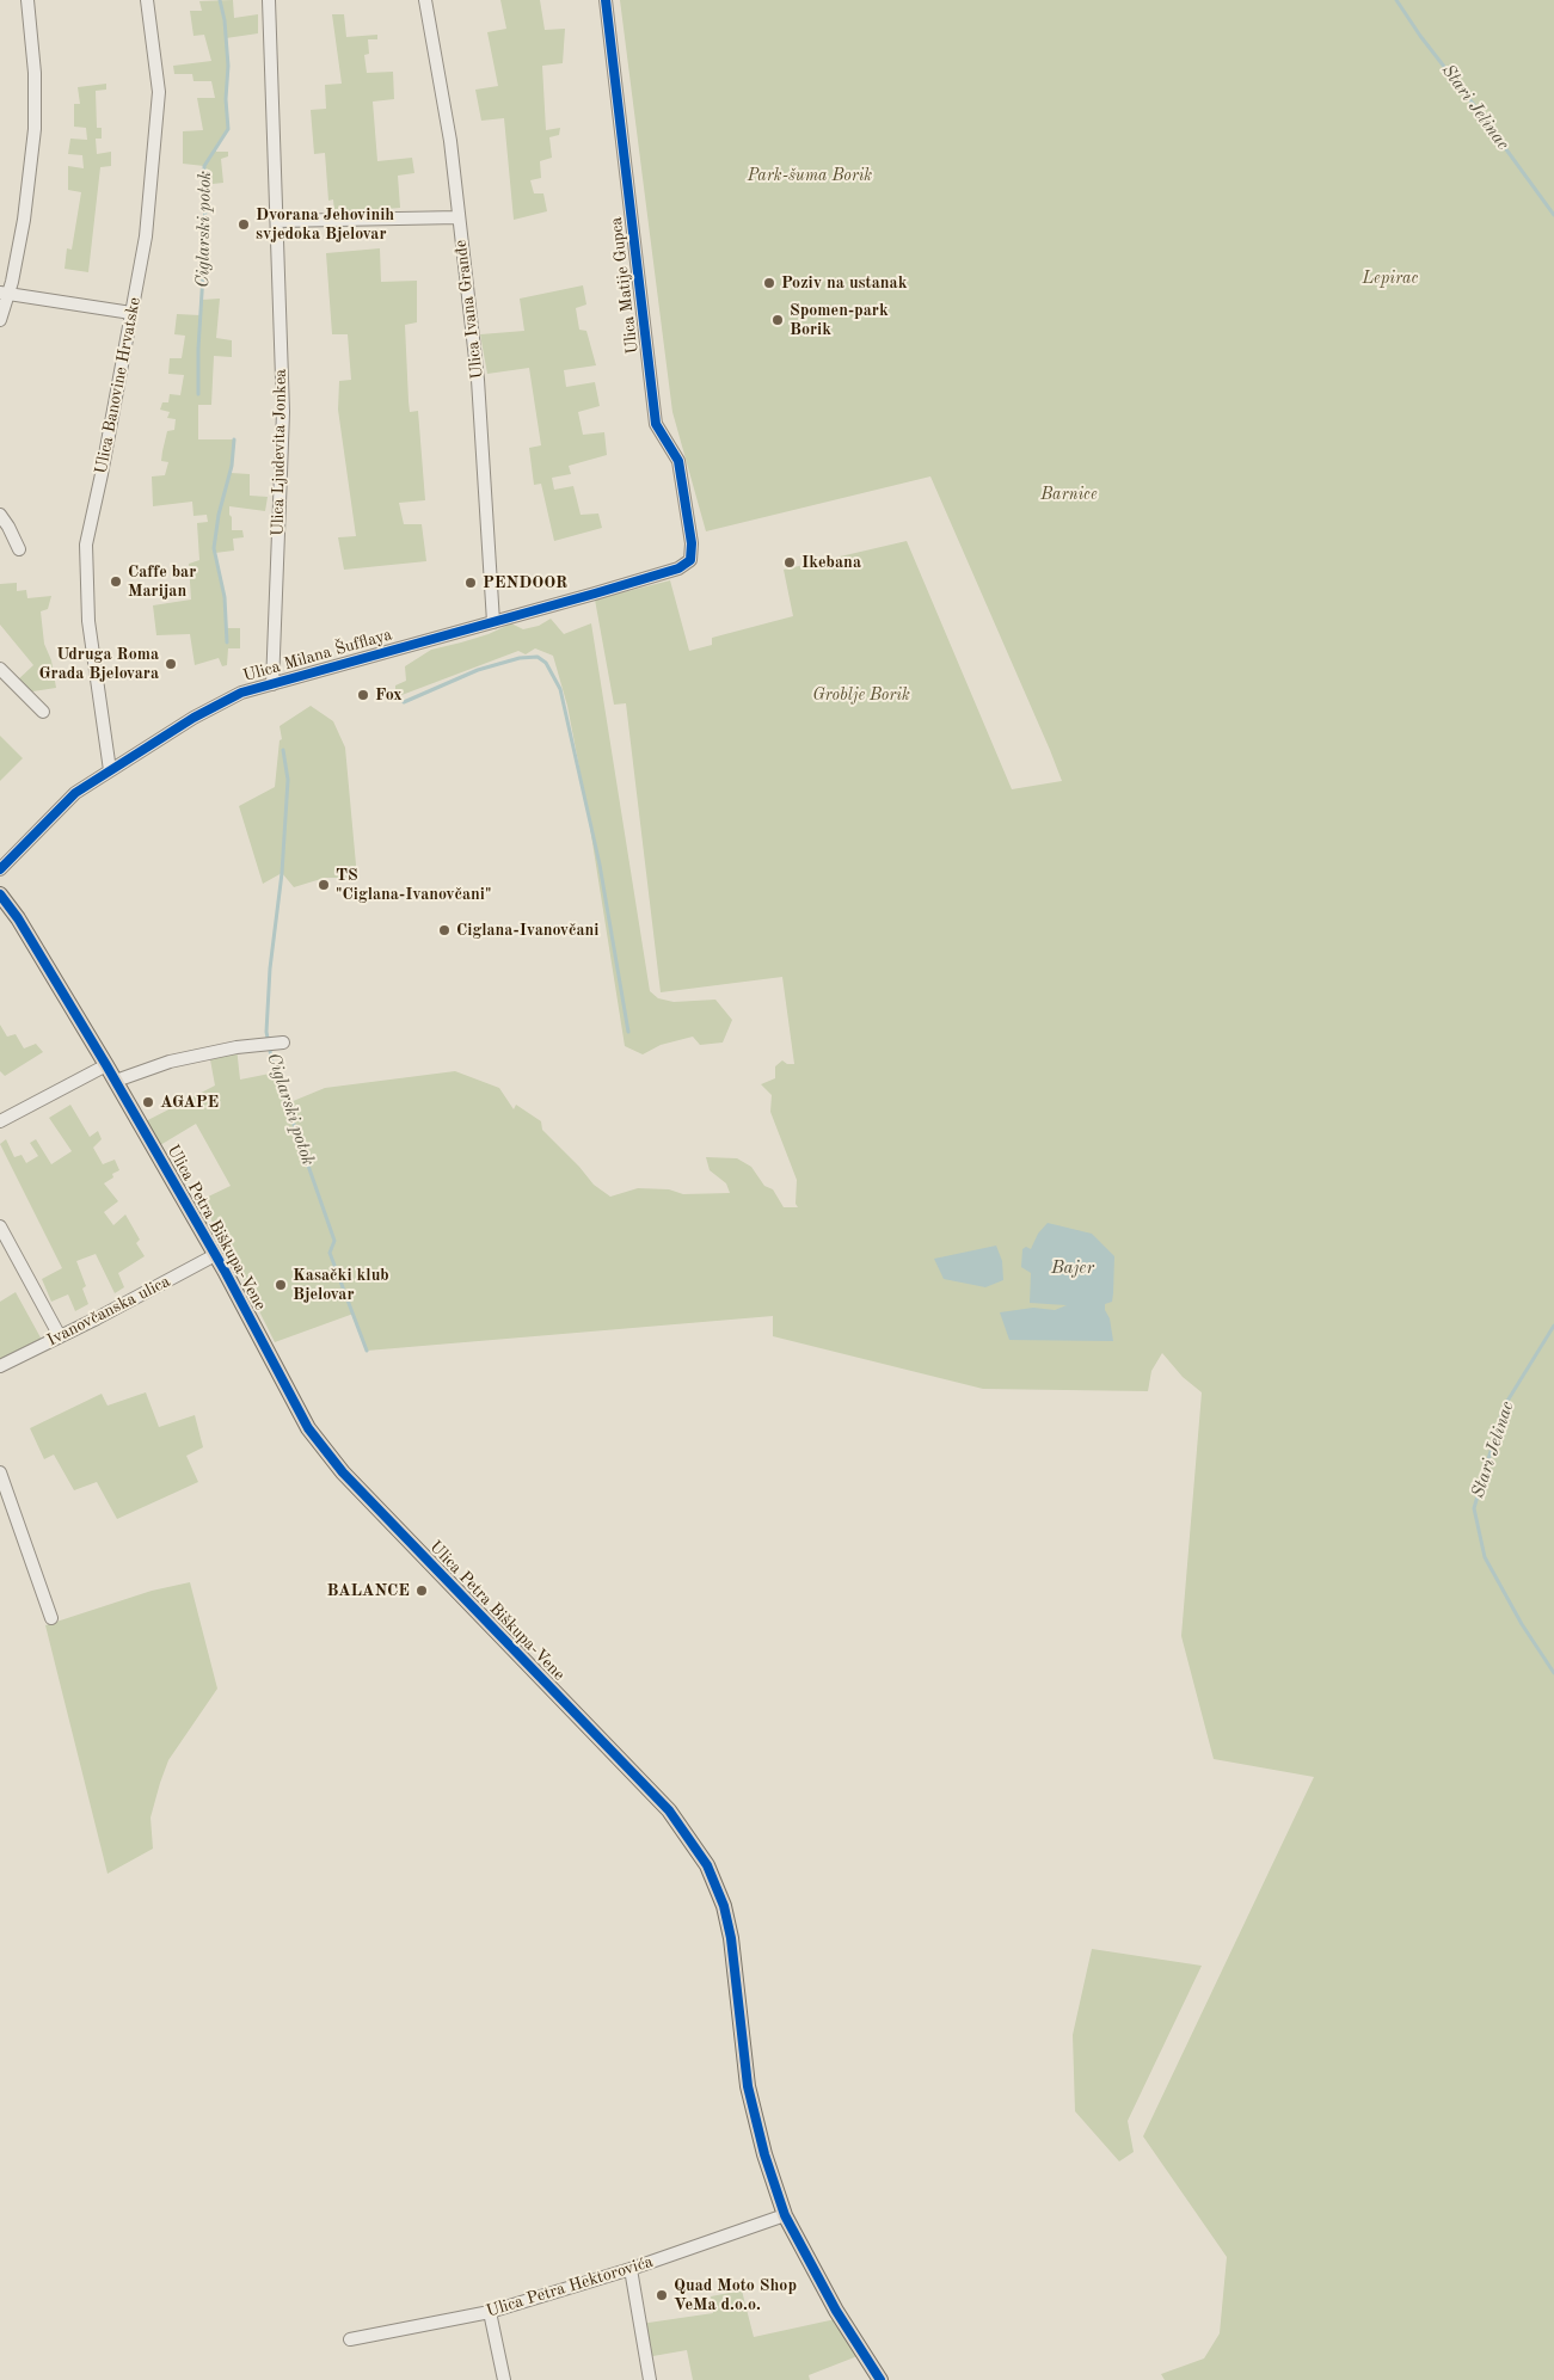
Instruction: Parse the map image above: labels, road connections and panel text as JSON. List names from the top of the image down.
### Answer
{
  "streets": {
    "main road": ["Ulica Petra Biškupa-Vene"],
    "street": [
      "Ulica Matije Gupca",
      "Ulica Ivana Granđe",
      "Ulica Banovine Hrvatske",
      "Ulica Ljudevita Jonkea",
      "Ulica Milana Šufflaya",
      "Ivanovčanska ulica",
      "Ulica Petra Hektorovića"
    ]
  },
  "crossings": [
    ["Ulica Matije Gupca", "Ulica Milana Šufflaya"],
    ["Ulica Ivana Granđe", "Ulica Milana Šufflaya"],
    ["Ulica Banovine Hrvatske", "Ulica Milana Šufflaya"],
    ["Ulica Ljudevita Jonkea", "Ulica Milana Šufflaya"],
    ["Ulica Petra Biškupa-Vene", "Ivanovčanska ulica"],
    ["Ulica Petra Biškupa-Vene", "Ulica Petra Hektorovića"]
  ],
  "water": ["Stari Jelinac", "Ciglarski potok", "Bajer"],
  "parks": [
    "Park-šuma Borik",
    "Lepirac",
    "Barnice",
    "Groblje Borik"
  ],
  "places": [
    "Dvorana Jehovinih svjedoka Bjelovar",
    "Poziv na ustanak",
    "Spomen-park Borik",
    "Ikebana",
    "Caffe bar Marijan",
    "PENDOOR",
    "Udruga Roma Grada Bjelovara",
    "Fox",
    "TS \"Ciglana-Ivanovčani\"",
    "Ciglana-Ivanovčani",
    "AGAPE",
    "Kasački klub Bjelovar",
    "BALANCE",
    "Quad Moto Shop VeMa d.o.o."
  ]
}
